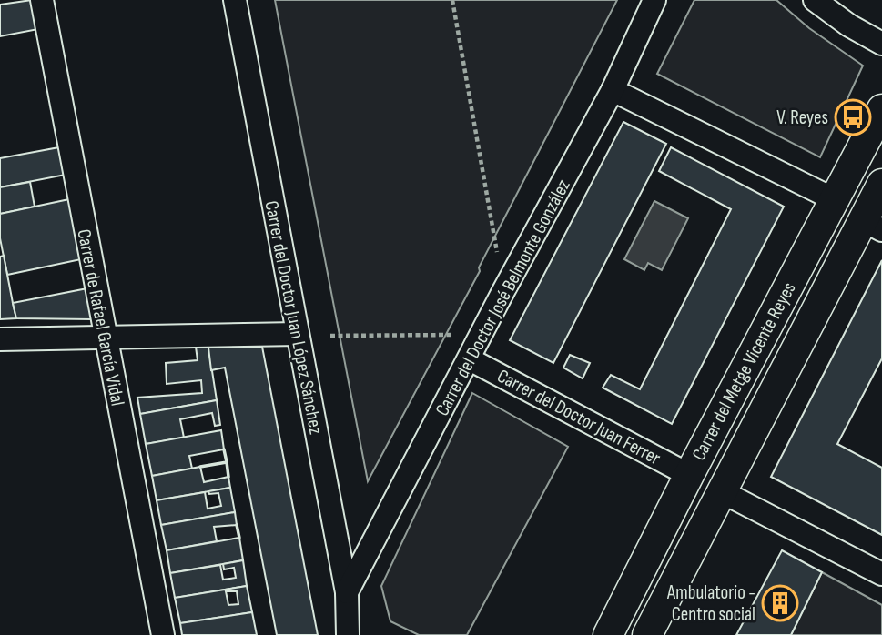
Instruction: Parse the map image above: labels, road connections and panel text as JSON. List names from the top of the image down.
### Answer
{
  "streets": {
    "street": [
      "Carrer del Doctor José Belmonte González",
      "Carrer de Rafael García Vidal",
      "Carrer del Doctor Juan López Sánchez",
      "Carrer del Metge Vicente Reyes",
      "Carrer del Doctor Juan Ferrer"
    ]
  },
  "crossings": [
    ["Carrer del Doctor José Belmonte González", "Carrer del Doctor Juan López Sánchez"],
    ["Carrer del Doctor José Belmonte González", "Carrer del Doctor Juan Ferrer"],
    ["Carrer del Metge Vicente Reyes", "Carrer del Doctor Juan Ferrer"]
  ],
  "places": {
    "bus stop": ["V. Reyes"],
    "building": ["Ambulatorio - Centro social"]
  }
}
